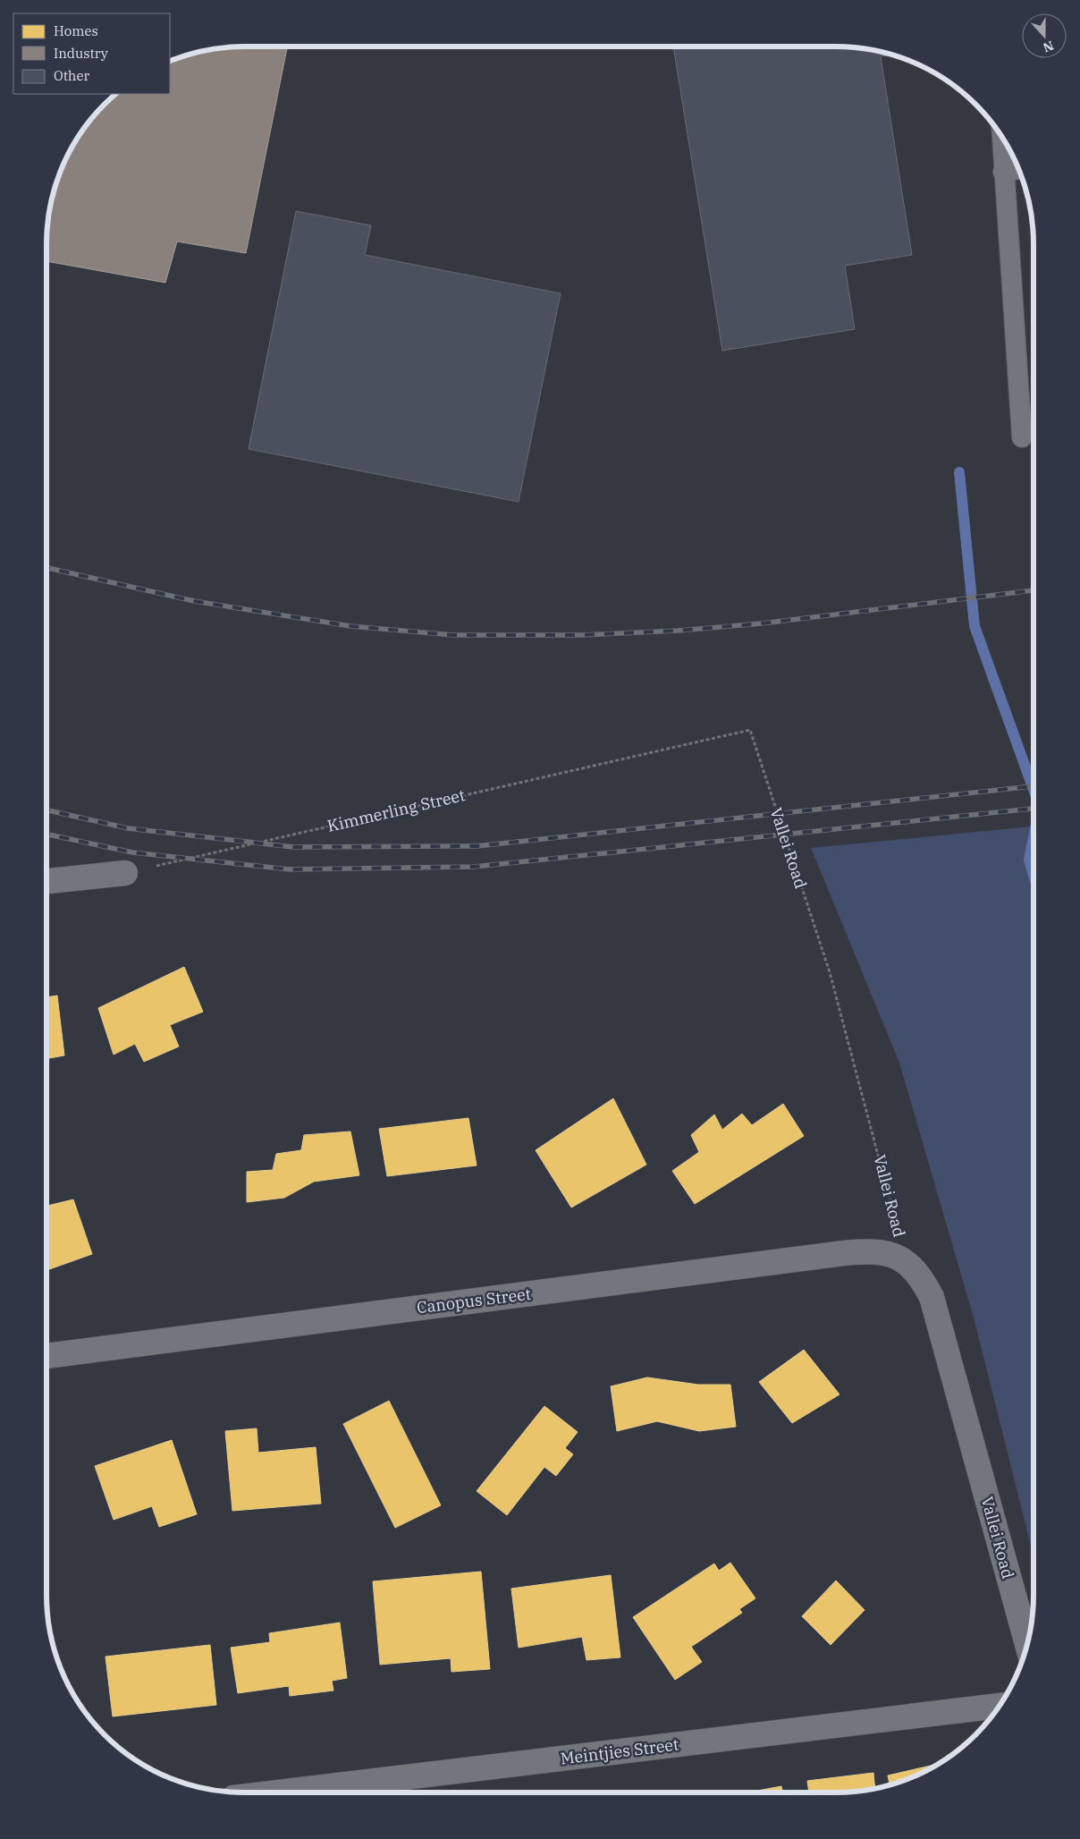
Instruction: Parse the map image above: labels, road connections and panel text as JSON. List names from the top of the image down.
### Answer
{
  "streets": {
    "street": ["Vallei Road", "Canopus Street", "Meintjies Street"],
    "path": ["Kimmerling Street"]
  },
  "crossings": [
    ["Kimmerling Street", "Vallei Road"],
    ["Vallei Road", "Canopus Street"]
  ],
  "legend": ["Homes", "Industry", "Other"],
  "north": "bottom"
}
